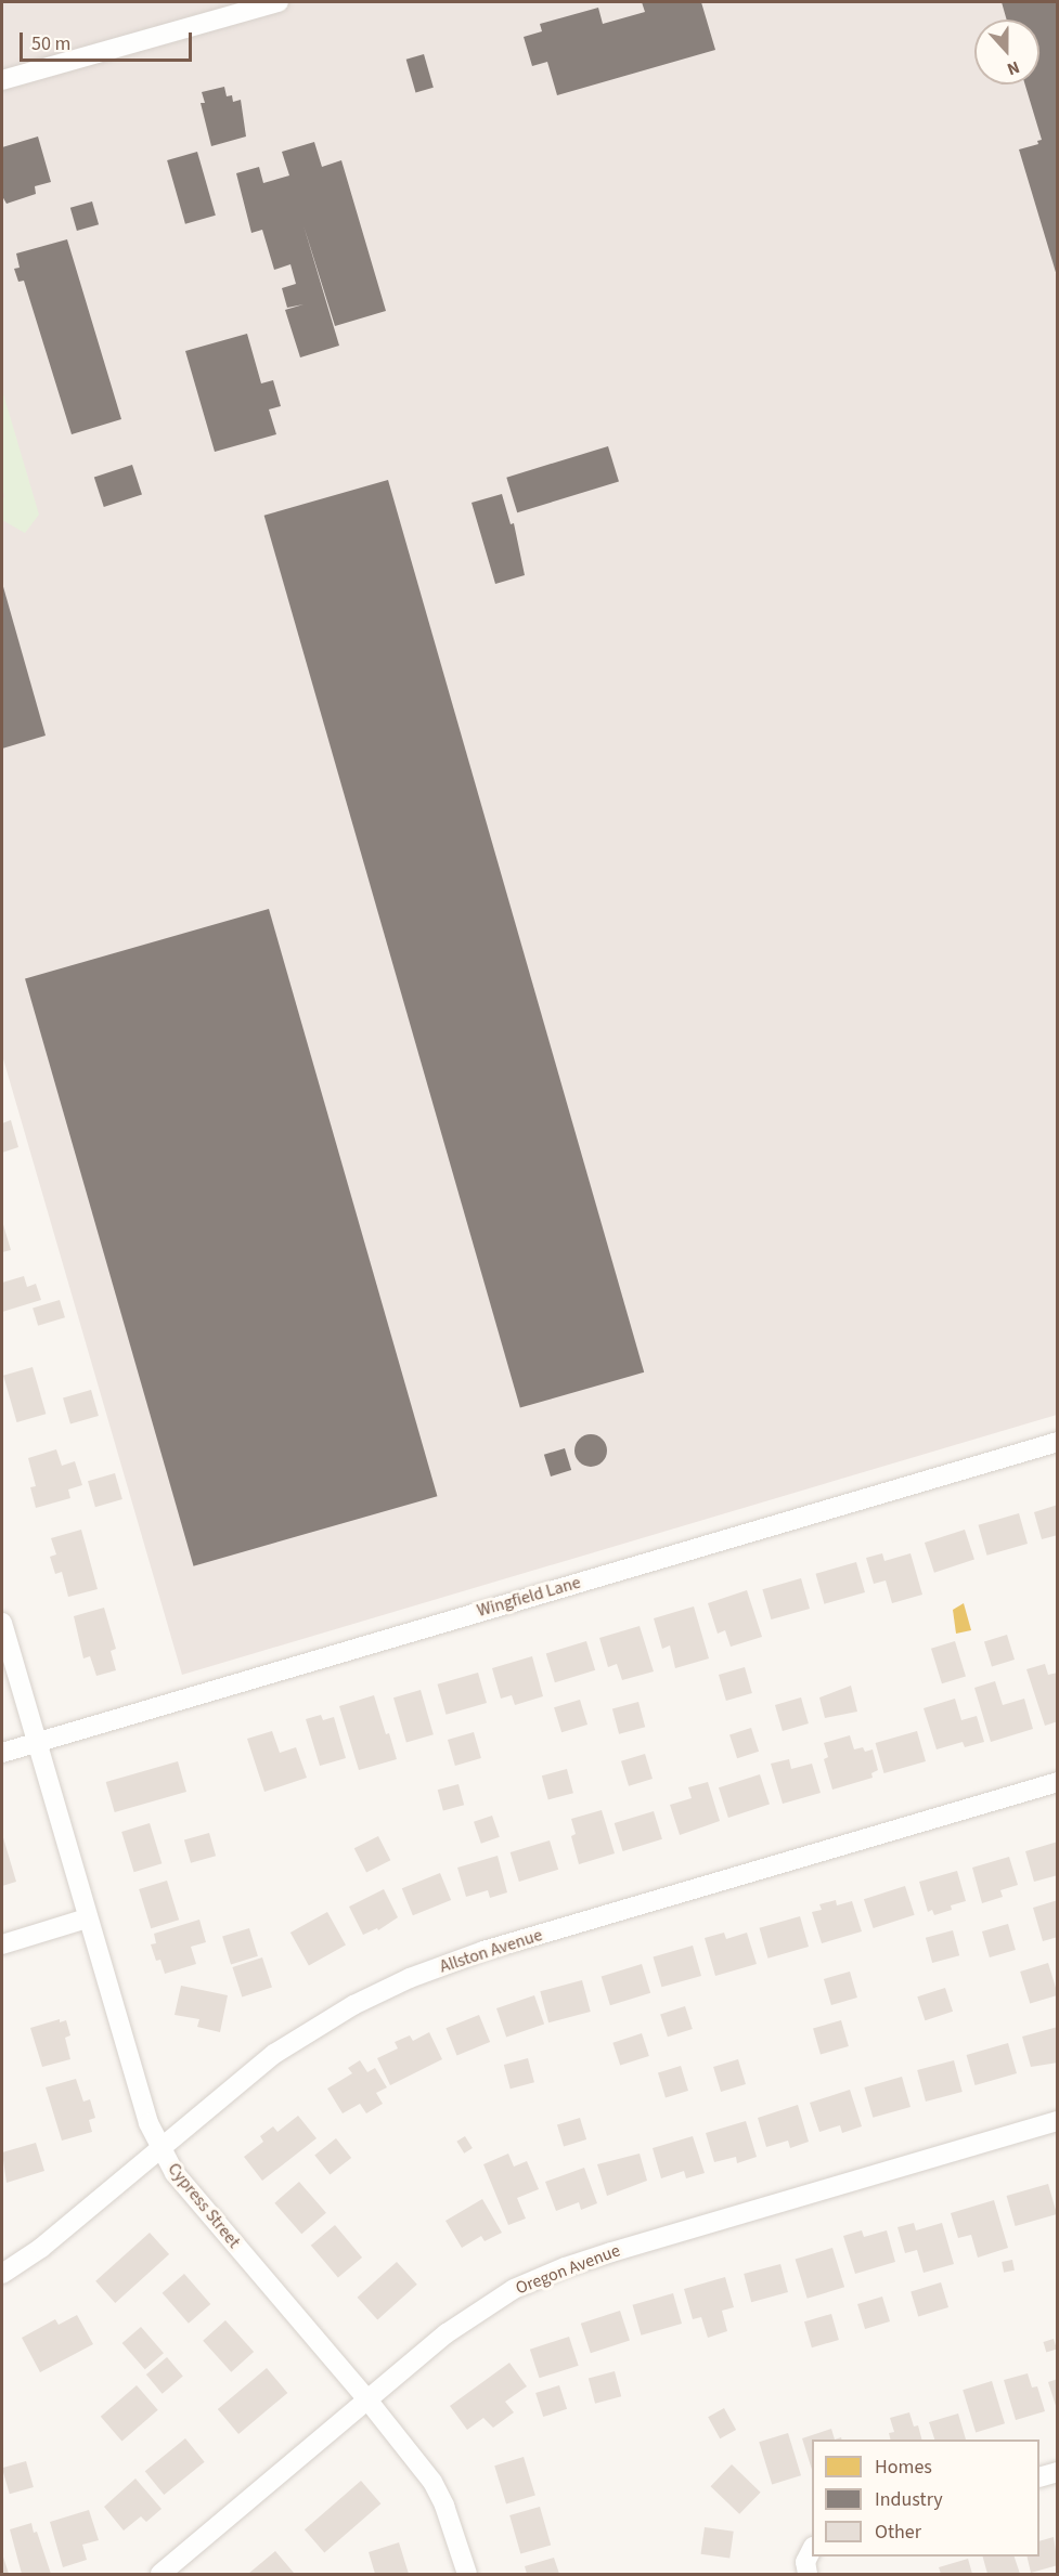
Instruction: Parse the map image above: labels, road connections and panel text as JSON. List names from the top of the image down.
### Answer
{
  "streets": {
    "street": [
      "Wingfield Lane",
      "Allston Avenue",
      "Cypress Street",
      "Oregon Avenue"
    ]
  },
  "crossings": [
    ["Wingfield Lane", "Cypress Street"],
    ["Allston Avenue", "Cypress Street"],
    ["Cypress Street", "Oregon Avenue"]
  ],
  "legend": ["Homes", "Industry", "Other"],
  "scale_bar": "50 m",
  "north": "bottom"
}
